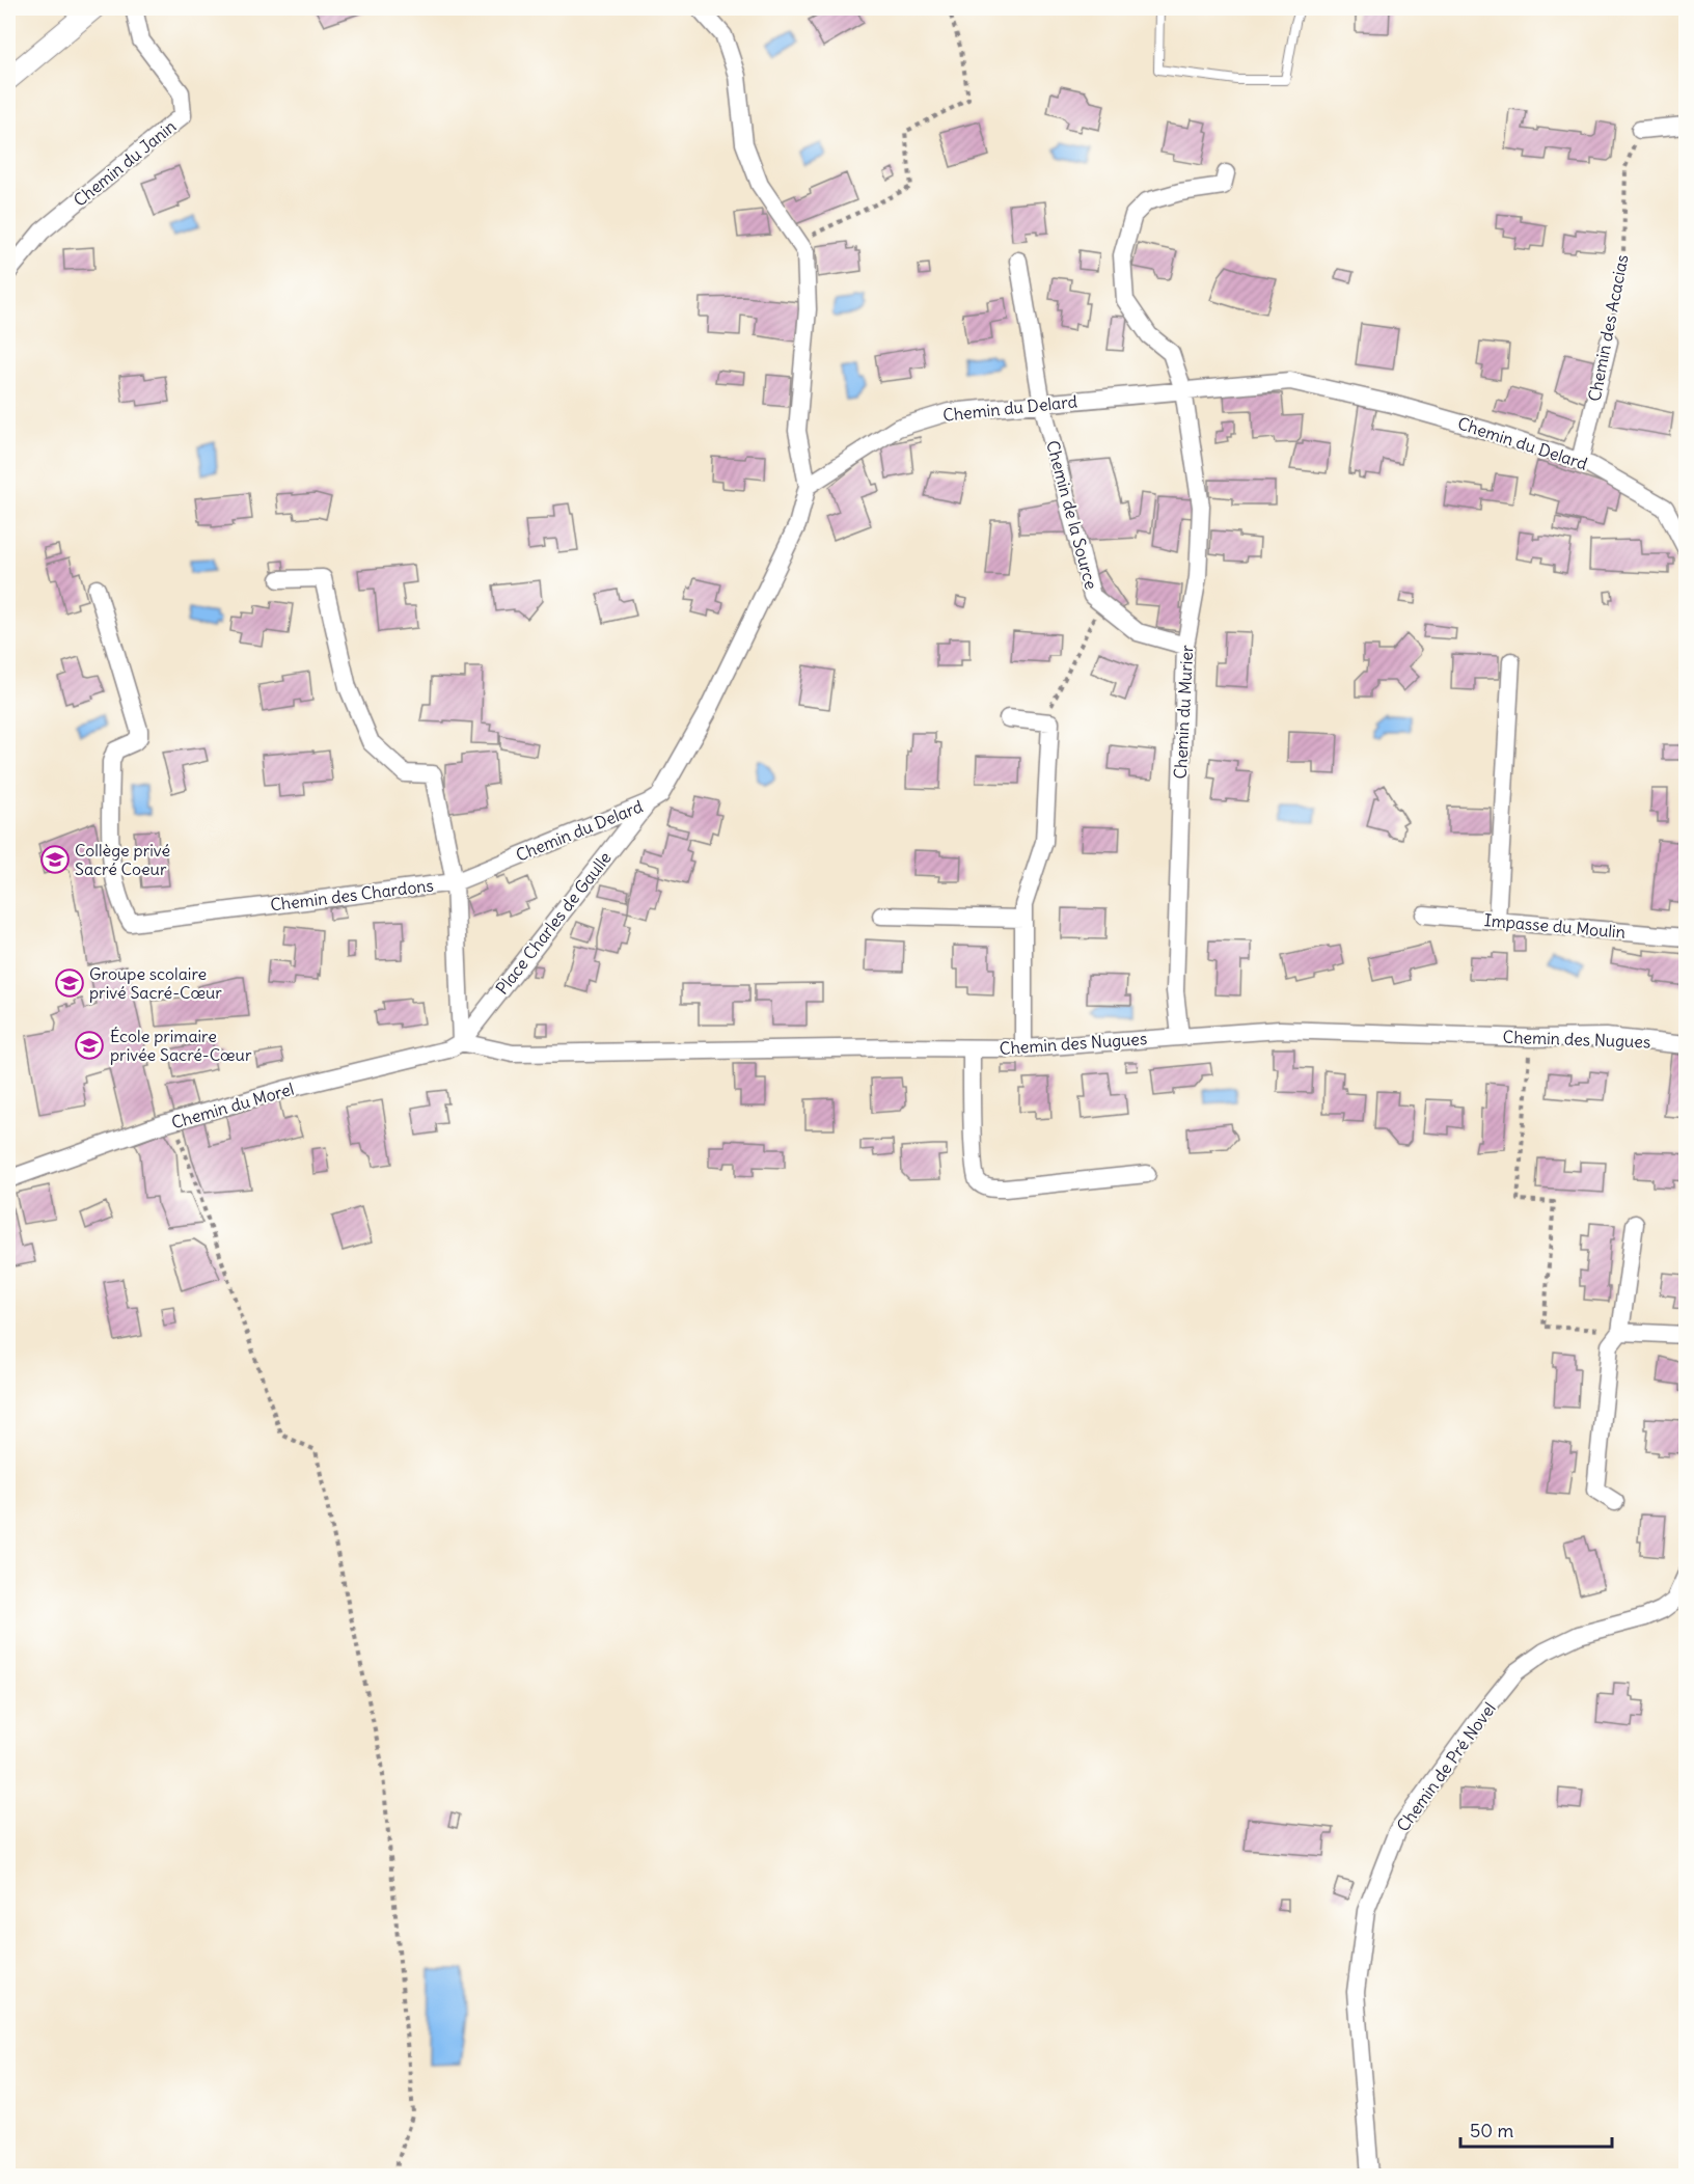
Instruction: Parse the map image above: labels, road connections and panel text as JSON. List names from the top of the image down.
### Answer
{
  "streets": {
    "street": [
      "Chemin du Janin",
      "Chemin des Acacias",
      "Chemin du Delard",
      "Chemin de la Source",
      "Chemin du Murier",
      "Chemin des Chardons",
      "Place Charles de Gaulle",
      "Impasse du Moulin",
      "Chemin des Nugues",
      "Chemin du Morel",
      "Chemin de Pré Novel"
    ]
  },
  "crossings": [
    ["Chemin des Acacias", "Chemin du Delard"],
    ["Chemin du Delard", "Chemin de la Source"],
    ["Chemin du Delard", "Chemin du Murier"],
    ["Chemin du Delard", "Chemin des Chardons"],
    ["Chemin du Delard", "Place Charles de Gaulle"],
    ["Chemin de la Source", "Chemin du Murier"],
    ["Chemin du Murier", "Chemin des Nugues"],
    ["Place Charles de Gaulle", "Chemin des Nugues"],
    ["Place Charles de Gaulle", "Chemin du Morel"],
    ["Chemin des Nugues", "Chemin du Morel"]
  ],
  "places": {
    "school or university": ["Collège privé Sacré Coeur", "Groupe scolaire privé Sacré-Cœur", "École primaire privée Sacré-Cœur"]
  },
  "scale_bar": "50 m"
}
